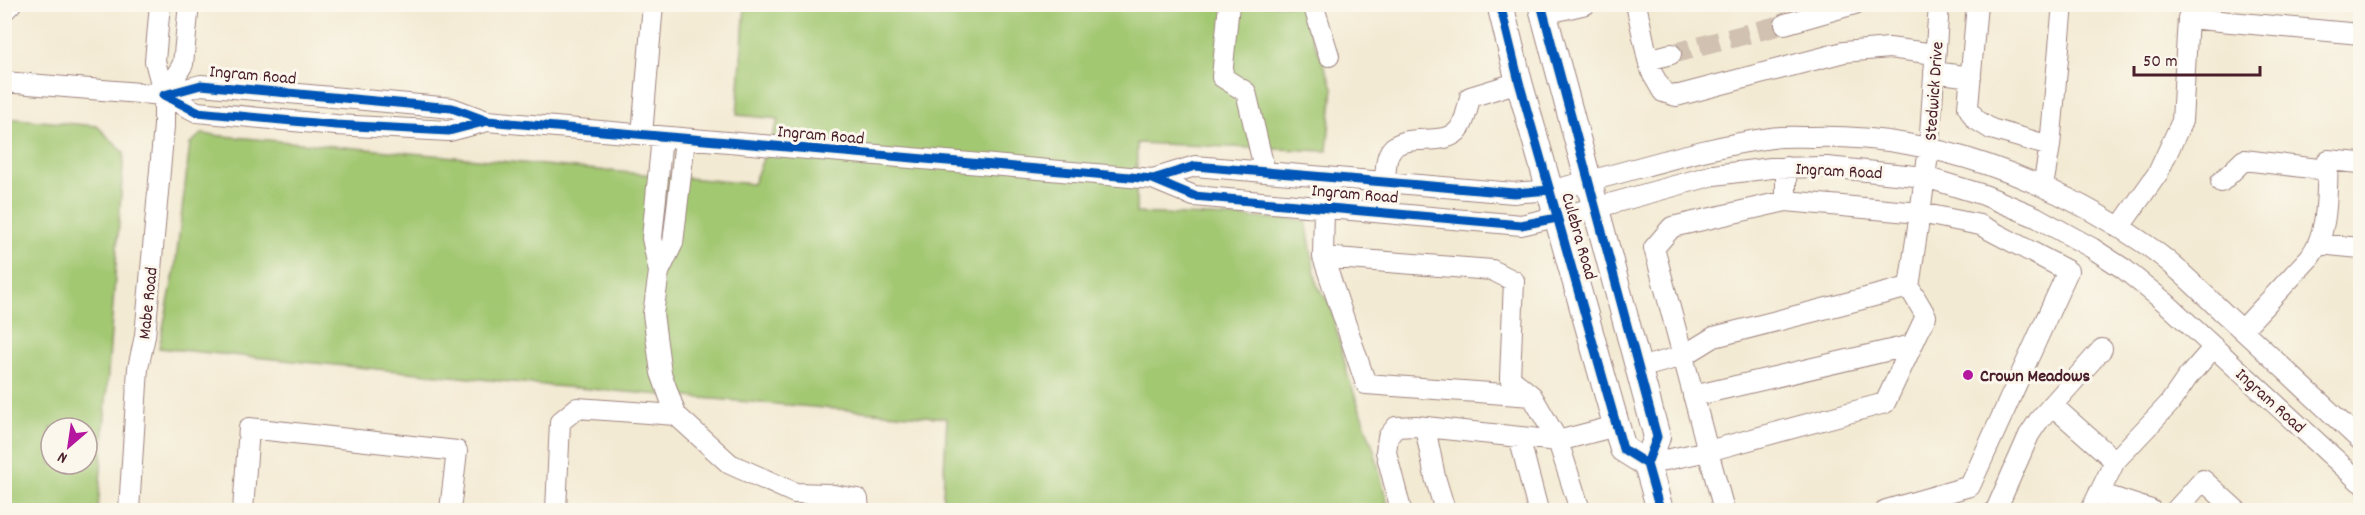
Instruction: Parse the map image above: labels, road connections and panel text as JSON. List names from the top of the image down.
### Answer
{
  "streets": {
    "main road": ["Culebra Road"],
    "street": ["Ingram Road", "Stedwick Drive", "Mabe Road"]
  },
  "crossings": [
    ["Ingram Road", "Stedwick Drive"],
    ["Ingram Road", "Culebra Road"],
    ["Ingram Road", "Mabe Road"]
  ],
  "places": ["Crown Meadows"],
  "scale_bar": "50 m",
  "north": "bottom left"
}
